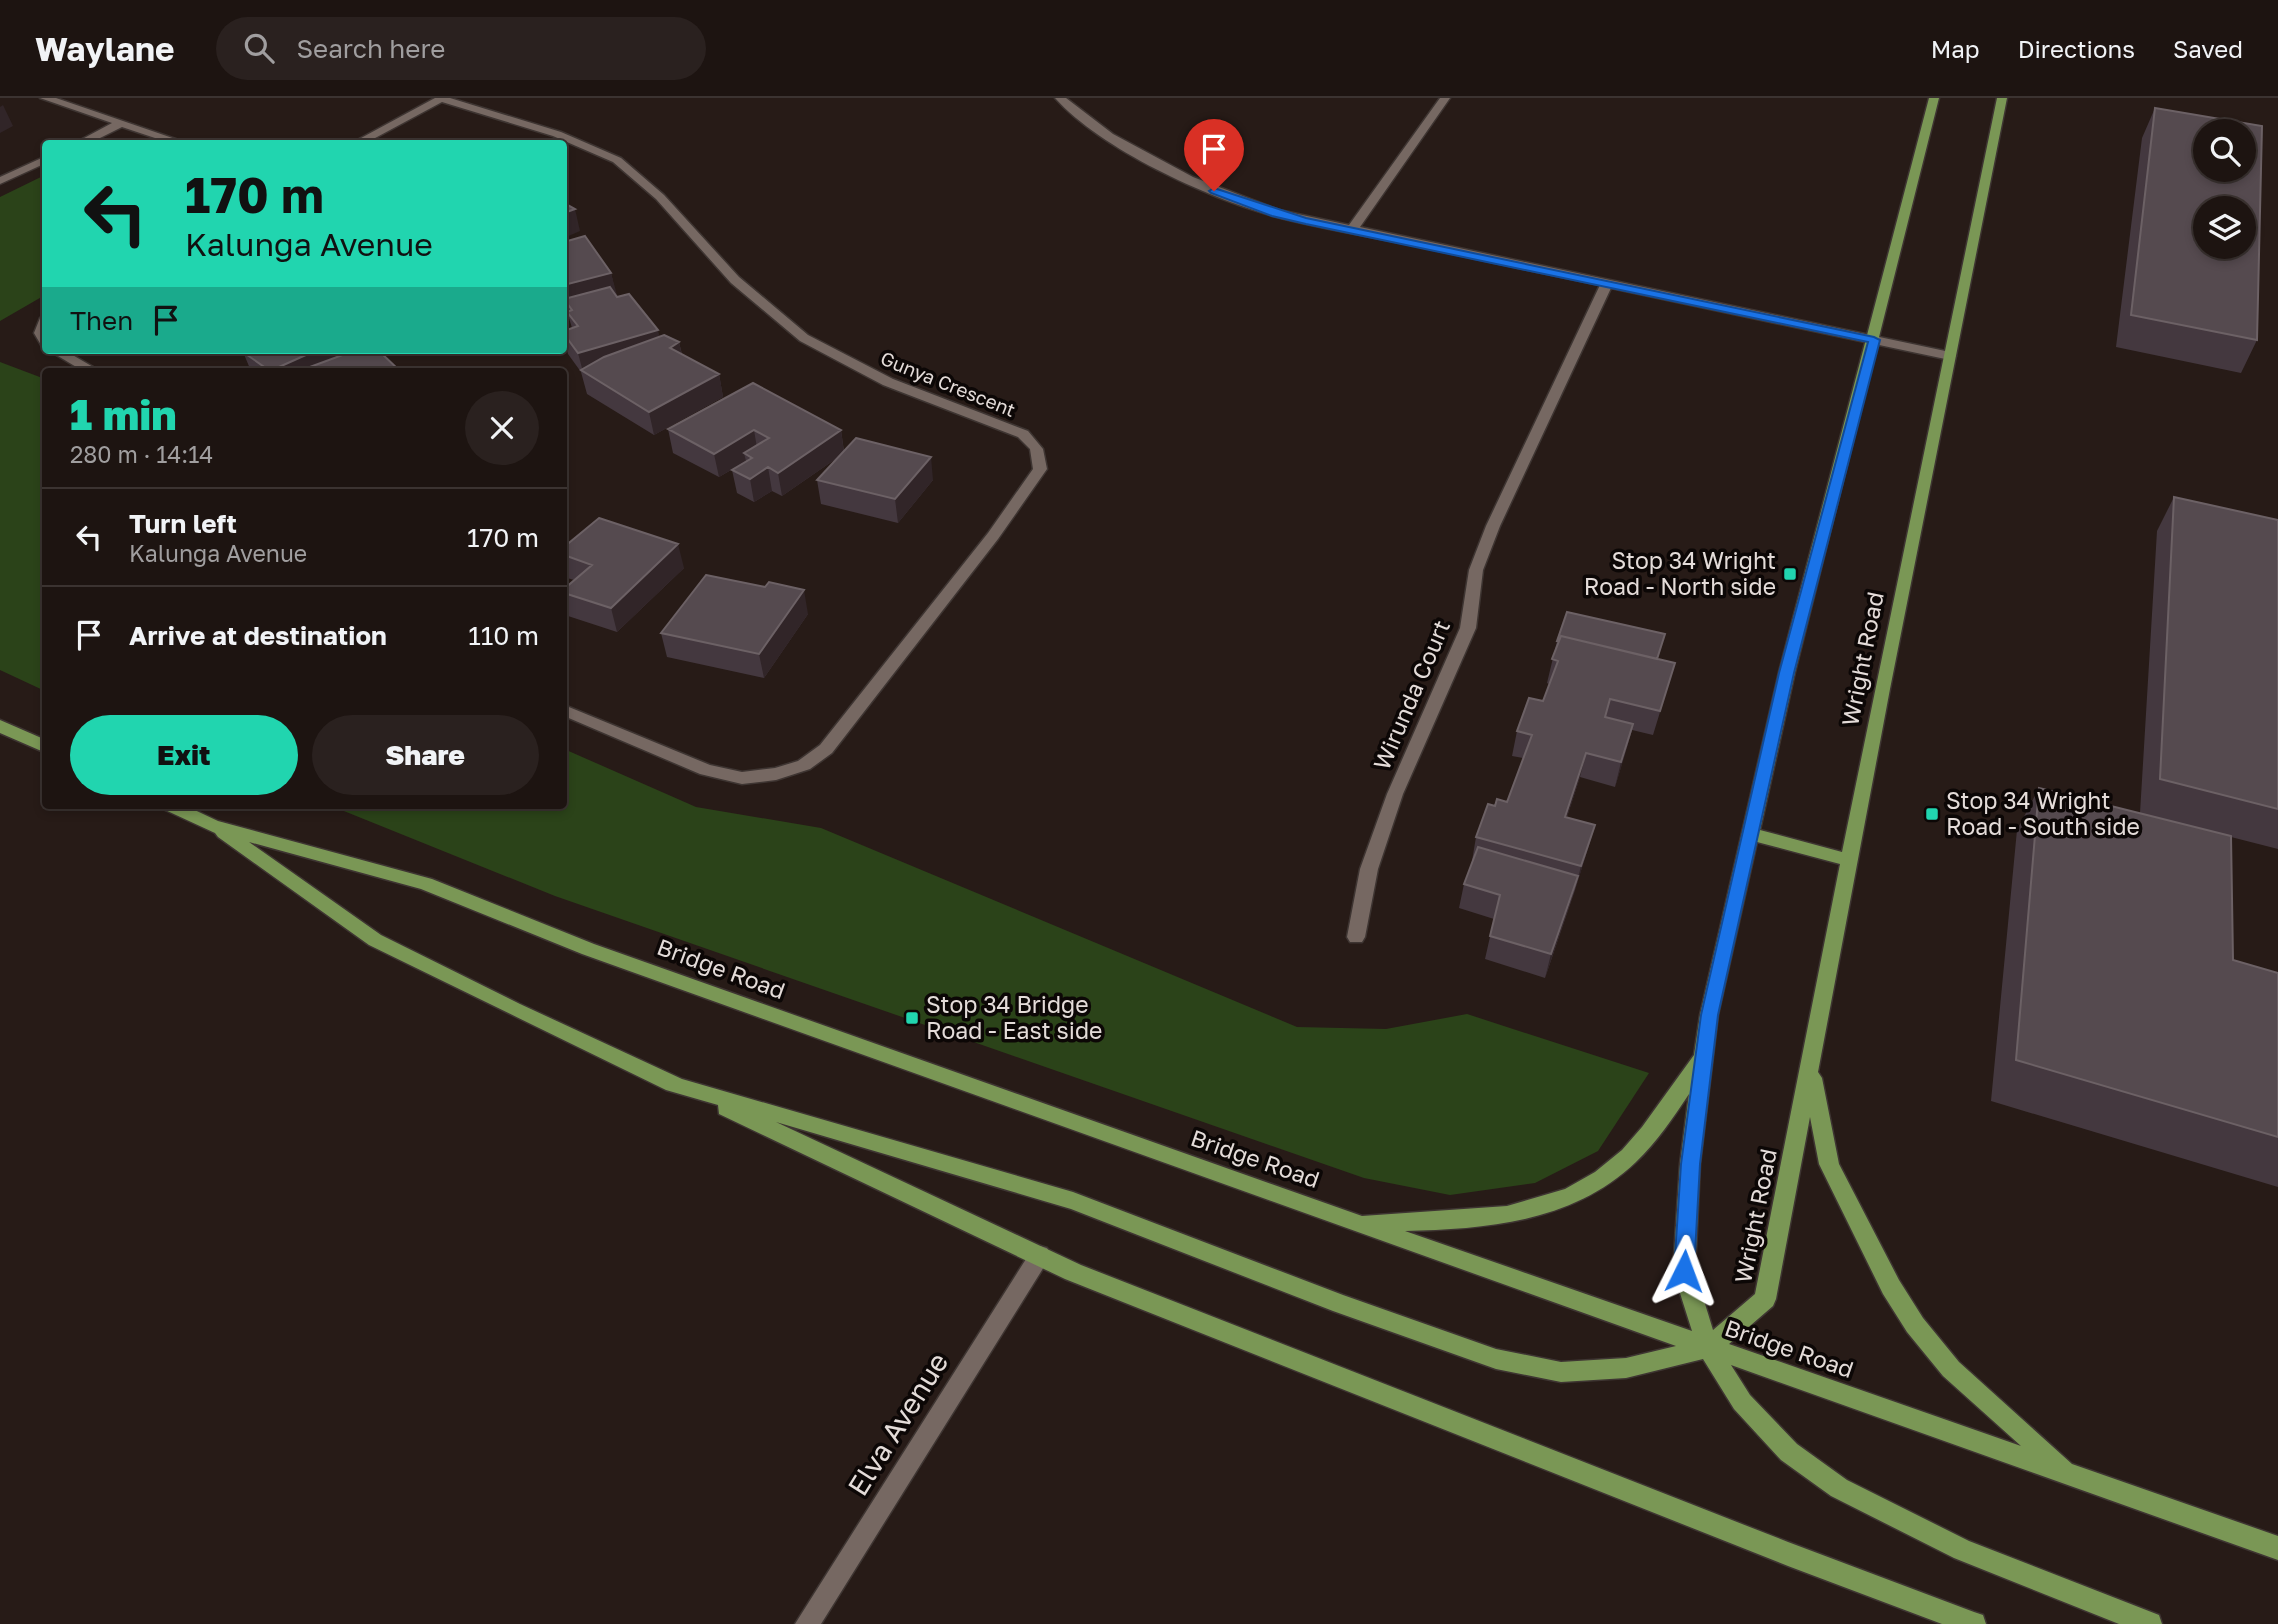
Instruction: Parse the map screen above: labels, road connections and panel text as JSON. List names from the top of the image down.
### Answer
{
  "streets": {
    "main road": ["Wright Road", "Bridge Road"],
    "street": ["Gunya Crescent", "Wirunda Court", "Elva Avenue"]
  },
  "crossings": [
    ["Wright Road", "Bridge Road"],
    ["Bridge Road", "Elva Avenue"]
  ],
  "places": {
    "transit": ["Stop 34 Wright Road - North side", "Stop 34 Wright Road - South side", "Stop 34 Bridge Road - East side"]
  },
  "page": {
    "header": "Waylane",
    "search": "Search here",
    "nav": ["Map", "Directions", "Saved"],
    "turn": ["170 m", "Kalunga Avenue"],
    "then": "Then",
    "heading": ["1 min", "280 m · 14:14"],
    "list": [
      {
        "name": "Turn left",
        "note": "Kalunga Avenue",
        "value": "170 m"
      },
      {
        "name": "Arrive at destination",
        "value": "110 m"
      }
    ],
    "buttons": ["Exit", "Share"]
  }
}
